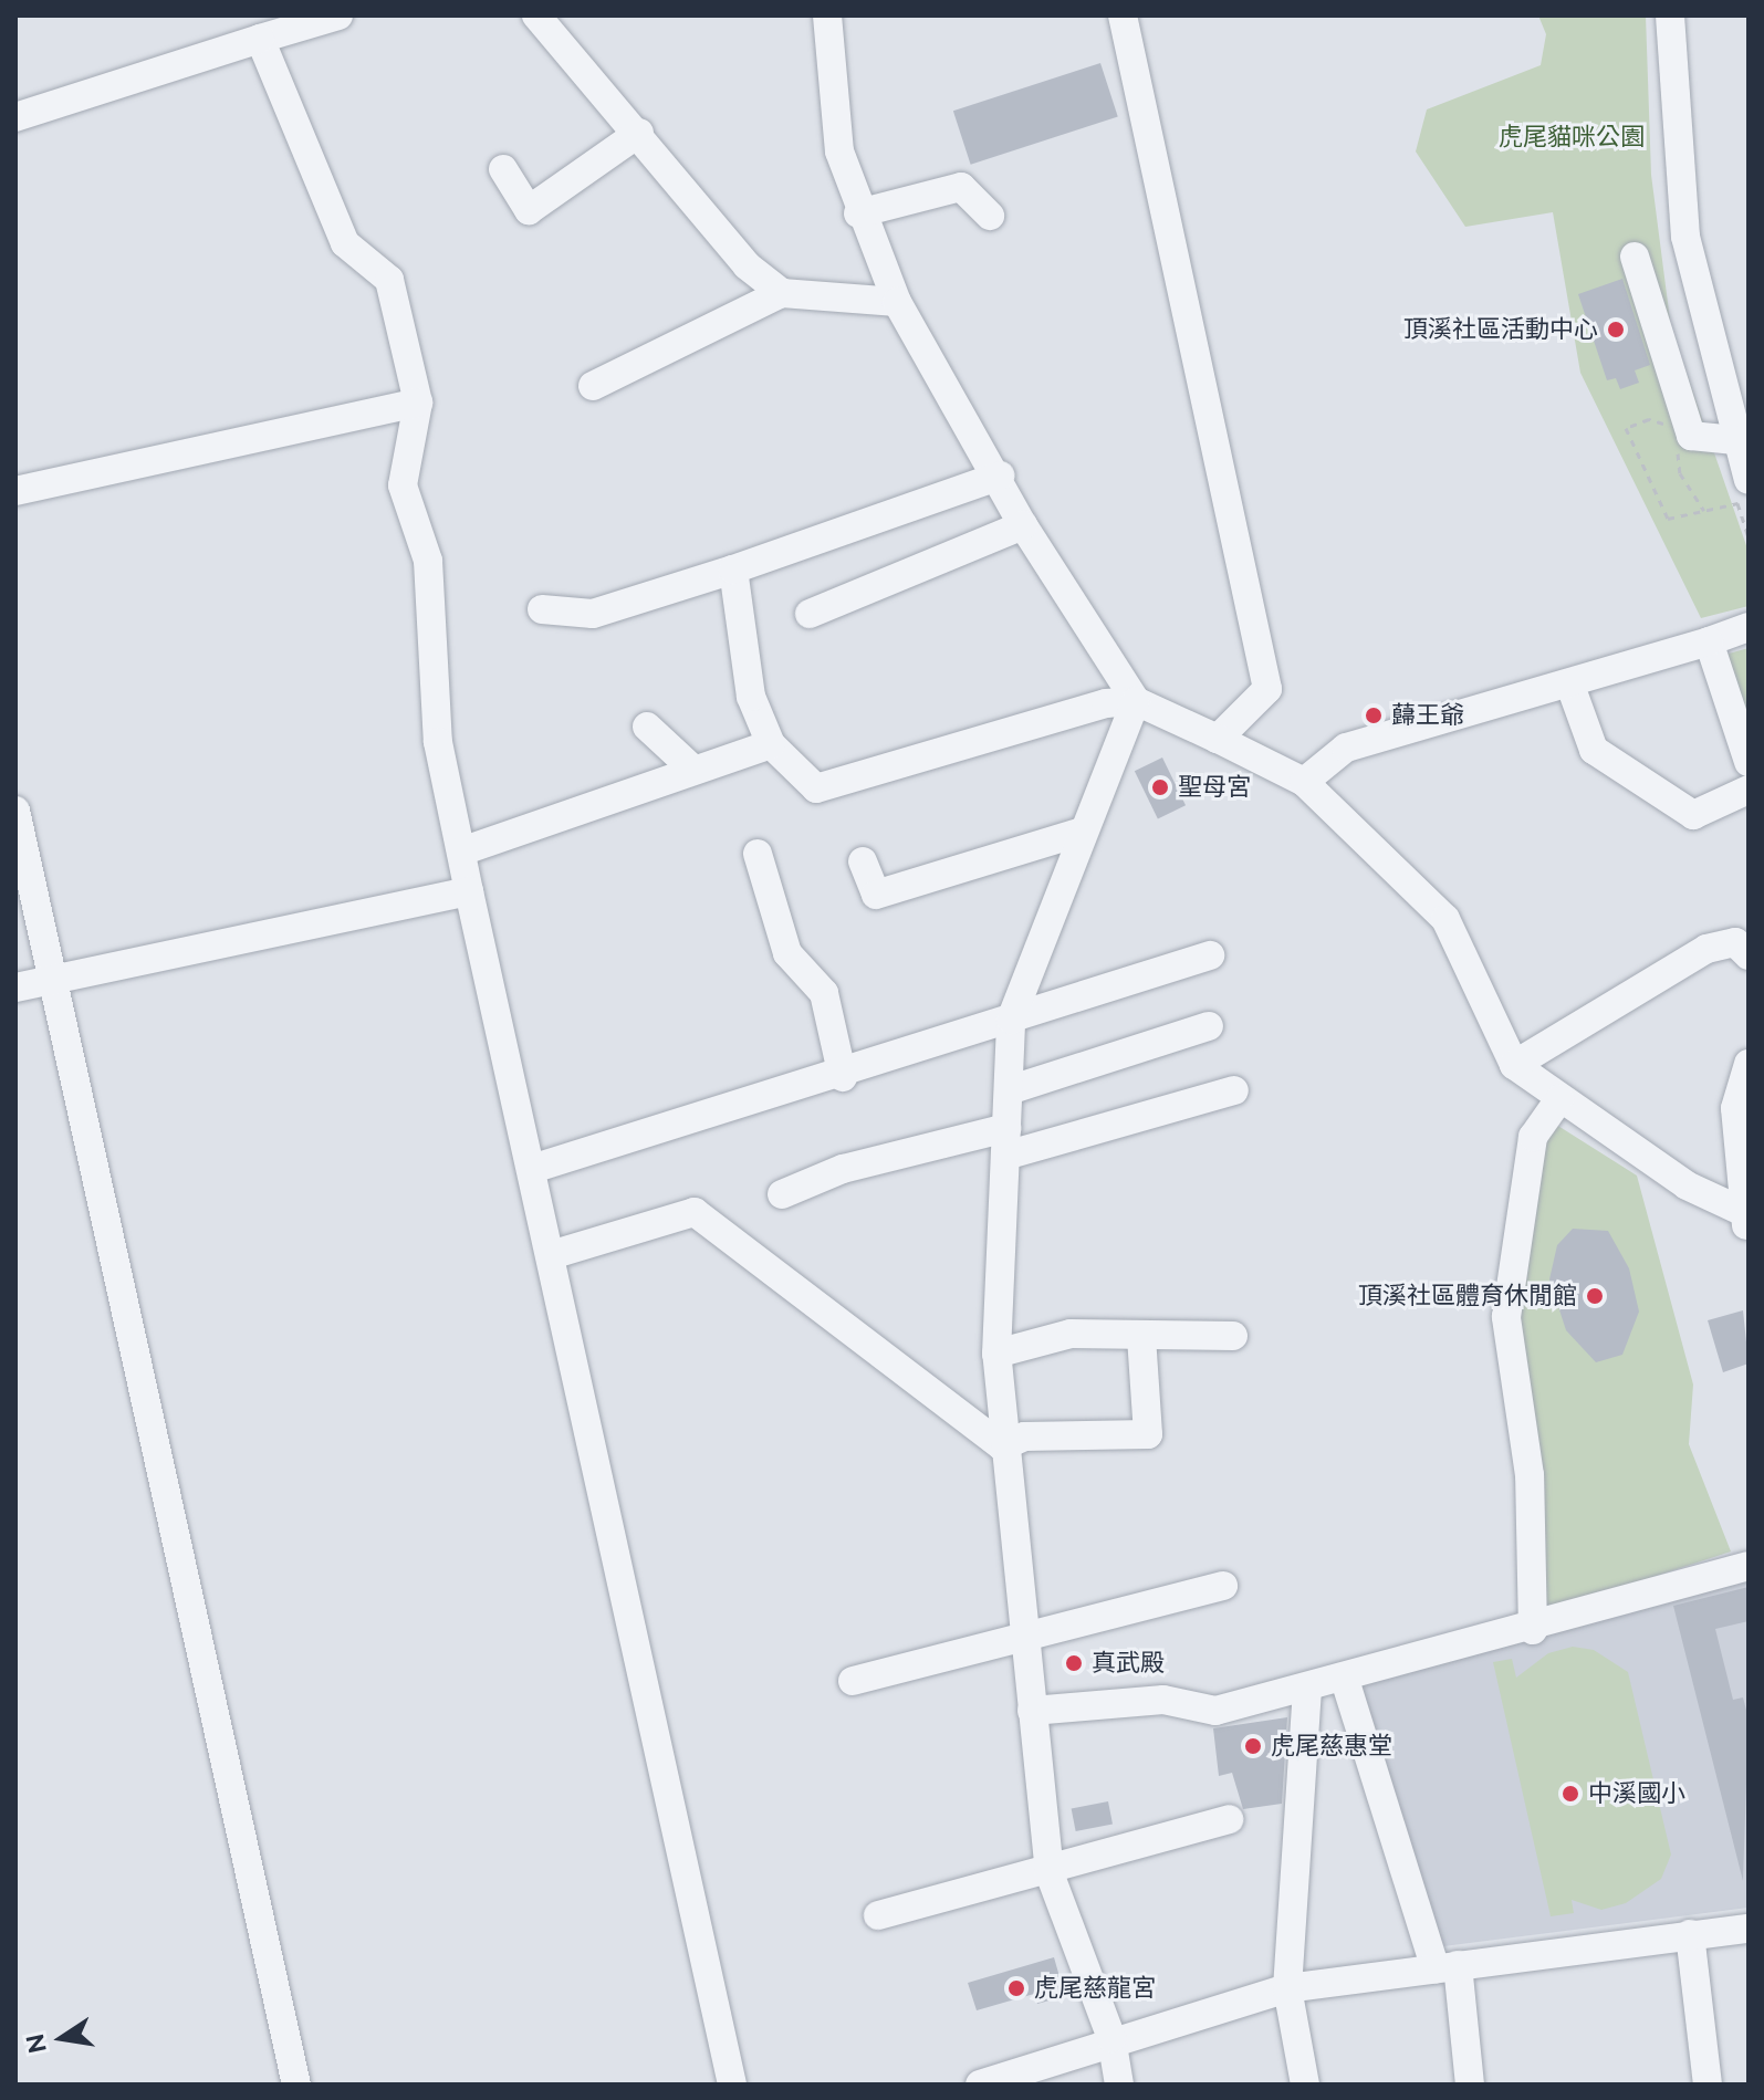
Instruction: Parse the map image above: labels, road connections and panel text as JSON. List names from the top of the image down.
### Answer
{
  "parks": ["虎尾貓咪公園"],
  "places": [
    "頂溪社區活動中心",
    "蘬王爺",
    "聖母宮",
    "頂溪社區體育休閒館",
    "真武殿",
    "虎尾慈惠堂",
    "中溪國小",
    "虎尾慈龍宮"
  ],
  "north": "left"
}
